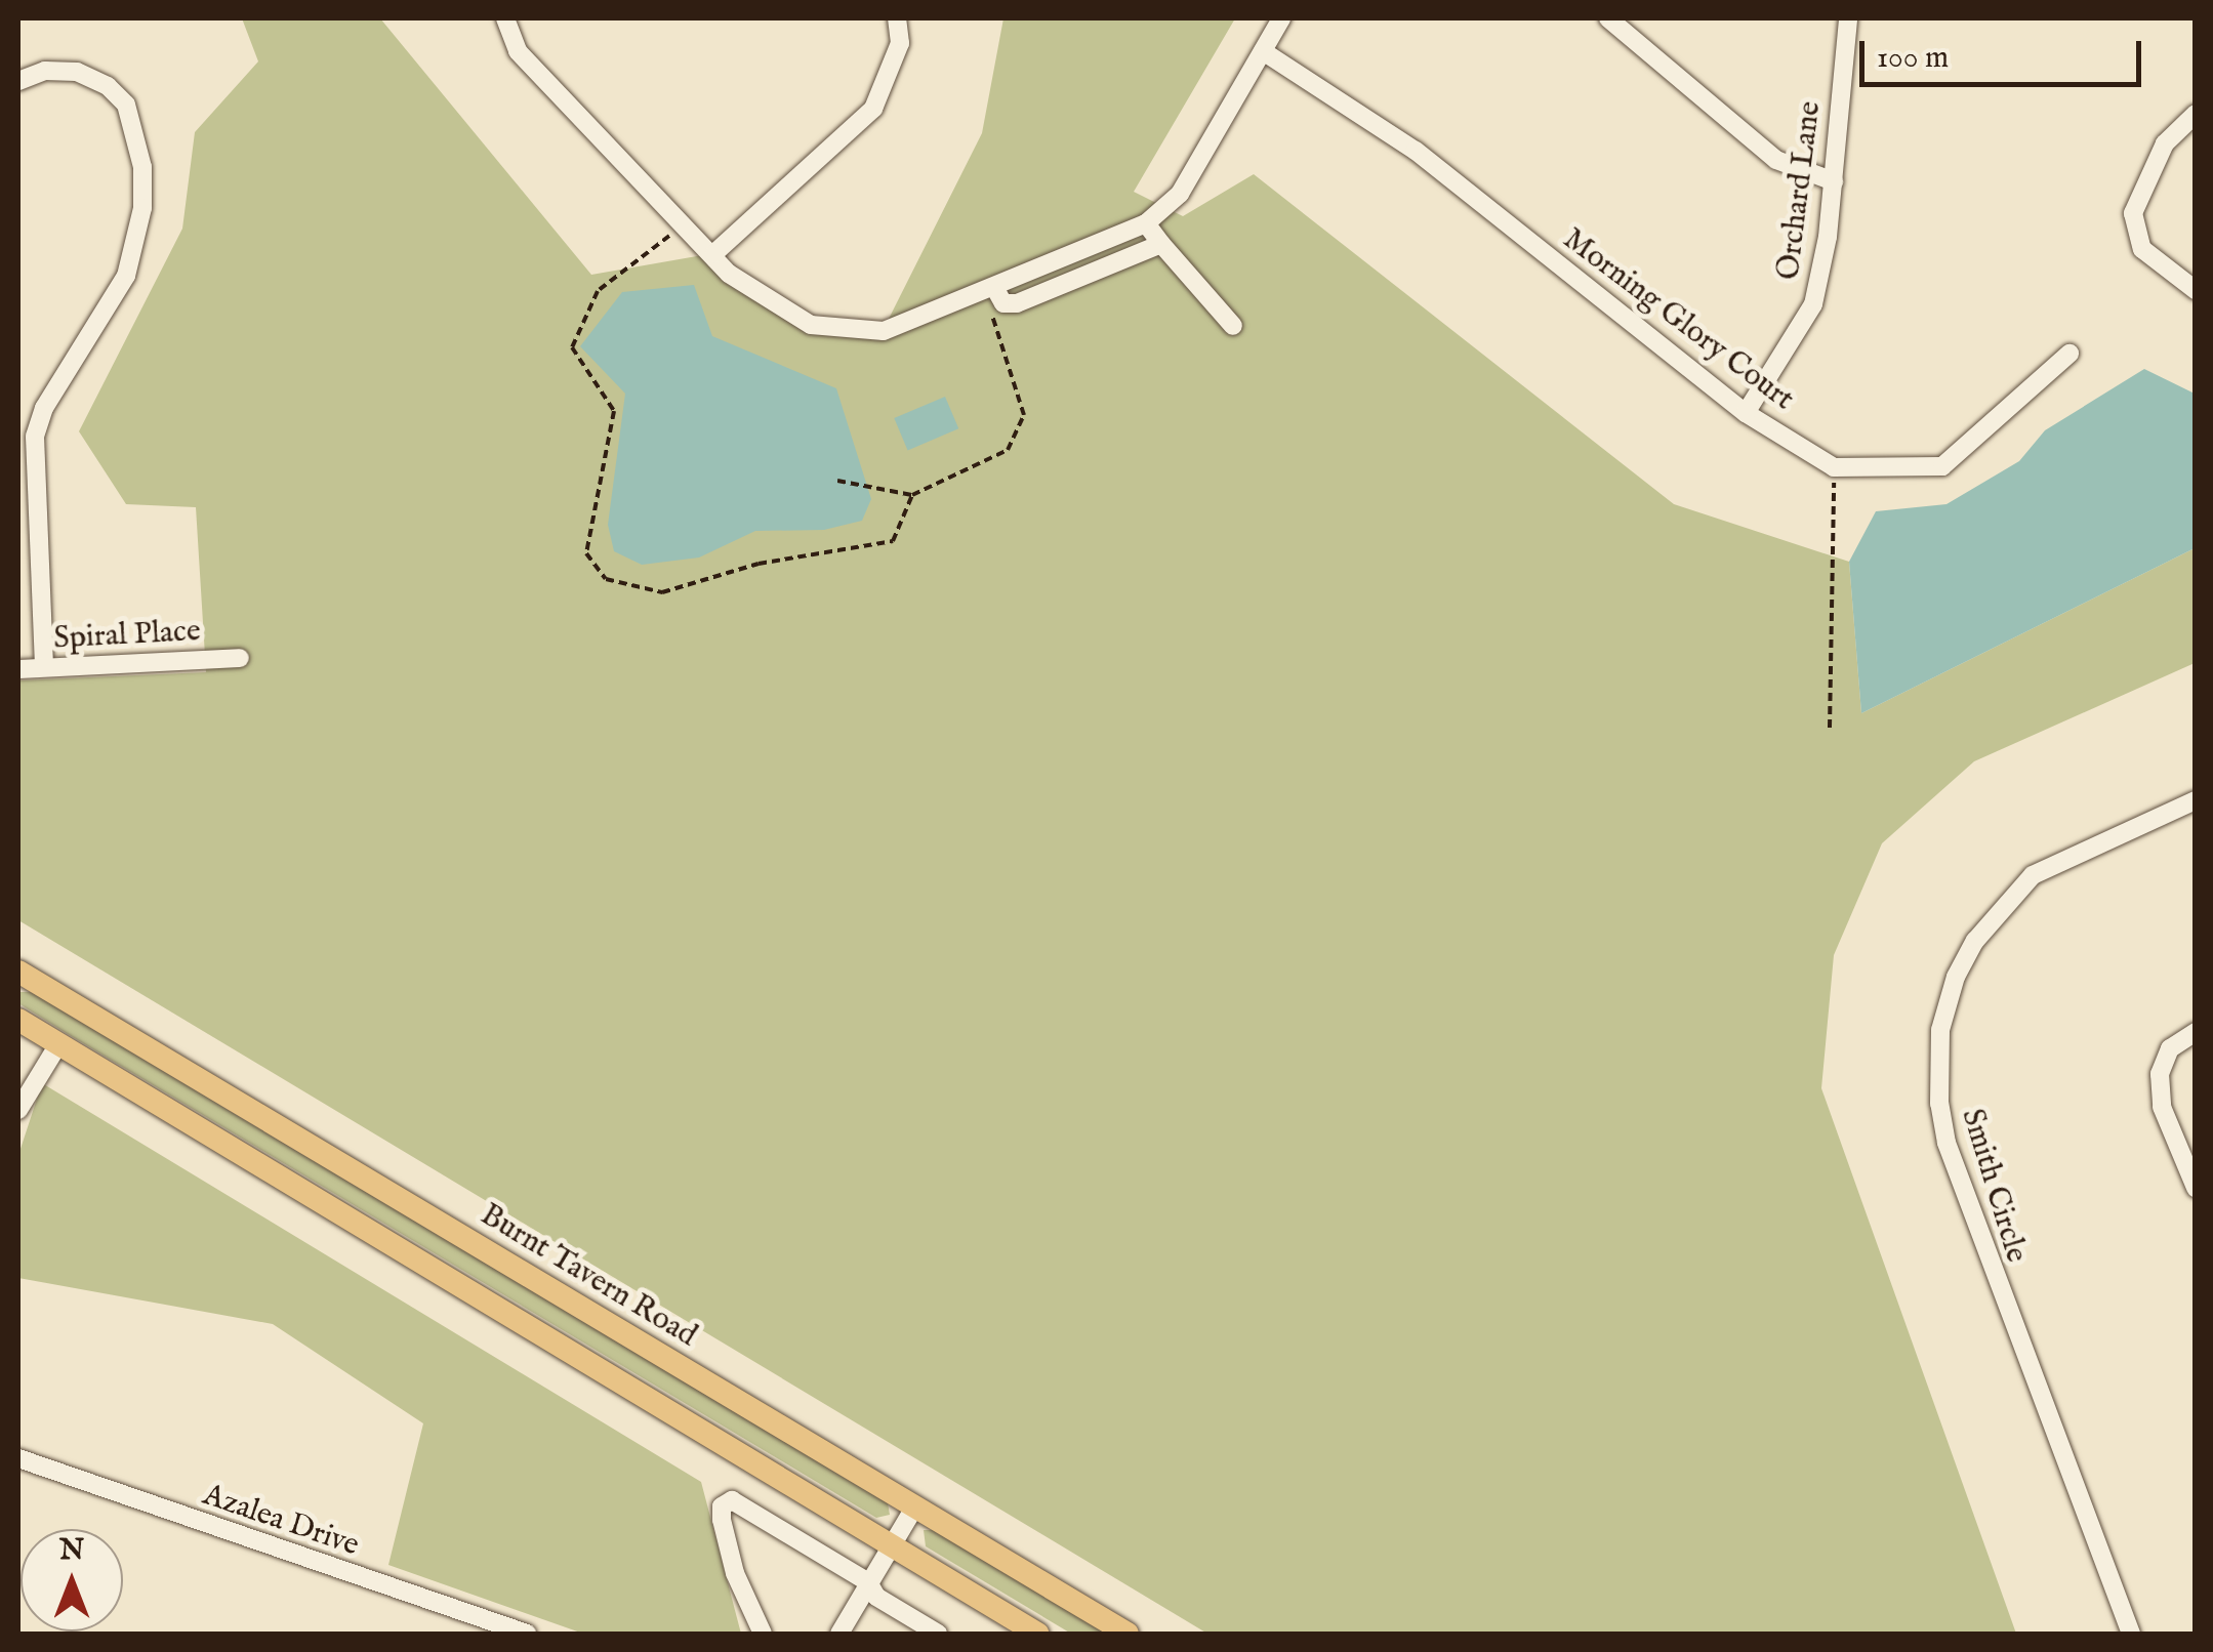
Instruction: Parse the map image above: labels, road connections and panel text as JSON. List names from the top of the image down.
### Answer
{
  "streets": {
    "main road": ["Burnt Tavern Road"],
    "street": [
      "Orchard Lane",
      "Morning Glory Court",
      "Spiral Place",
      "Smith Circle",
      "Azalea Drive"
    ]
  },
  "crossings": [
    ["Orchard Lane", "Morning Glory Court"]
  ],
  "scale_bar": "100 m",
  "north": "top"
}
